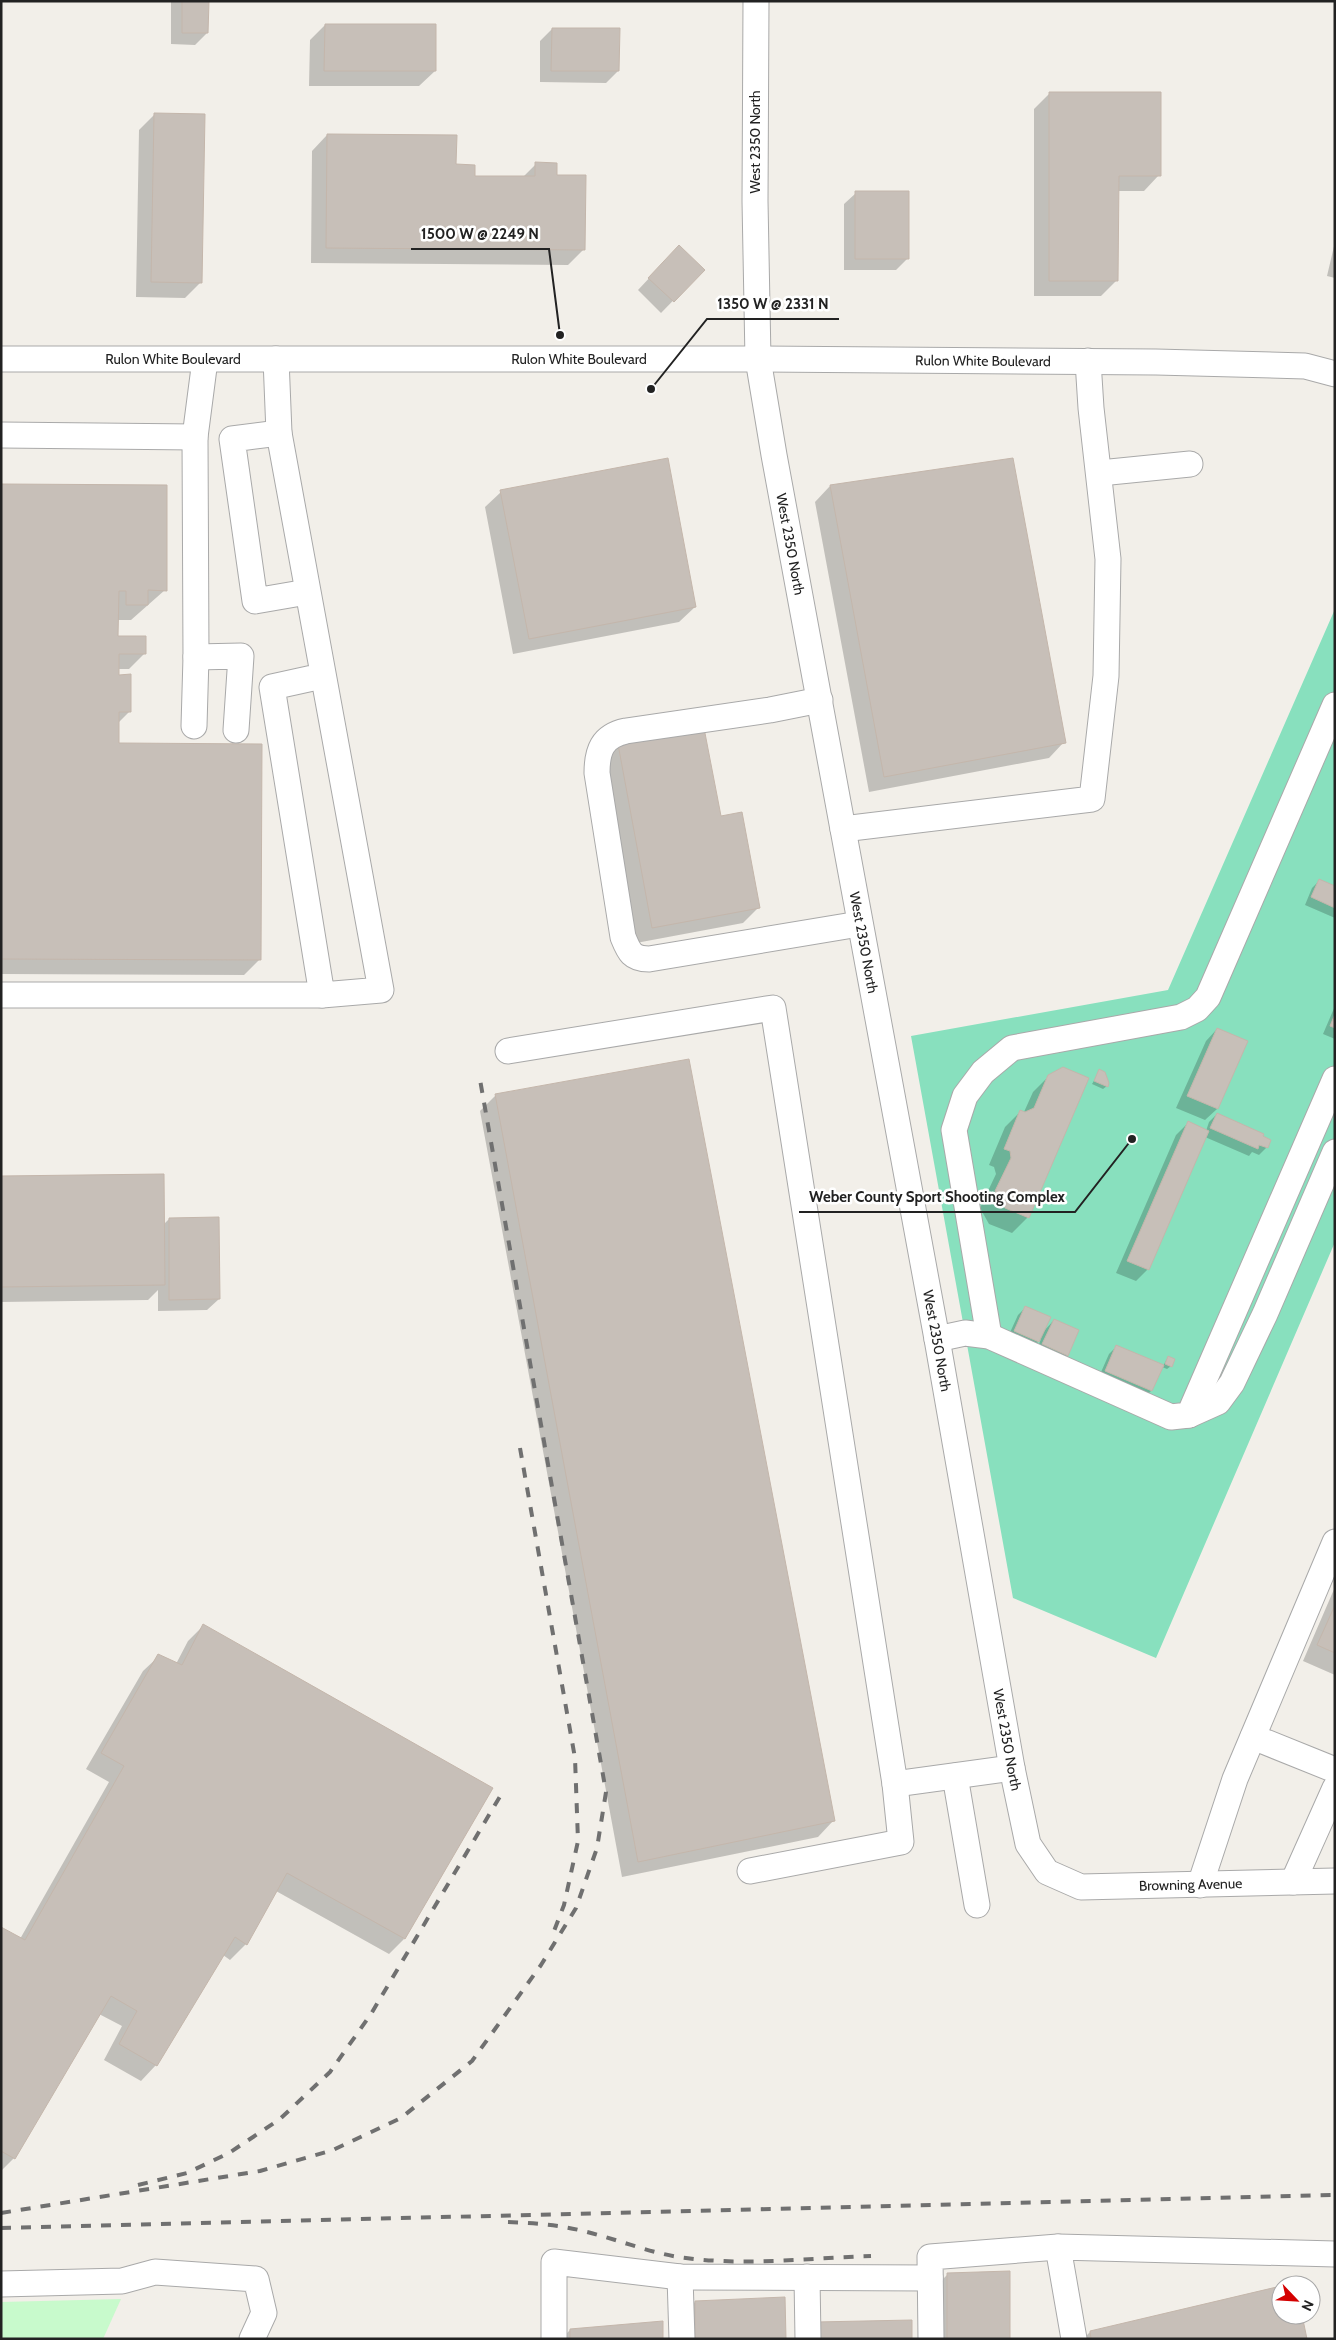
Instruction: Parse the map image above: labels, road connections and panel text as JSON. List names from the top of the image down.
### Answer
{
  "streets": {
    "street": ["West 2350 North", "Rulon White Boulevard", "Browning Avenue"]
  },
  "crossings": [
    ["West 2350 North", "Rulon White Boulevard"],
    ["West 2350 North", "Browning Avenue"]
  ],
  "places": ["1500 W @ 2249 N", "1350 W @ 2331 N", "Weber County Sport Shooting Complex"],
  "north": "bottom right"
}
